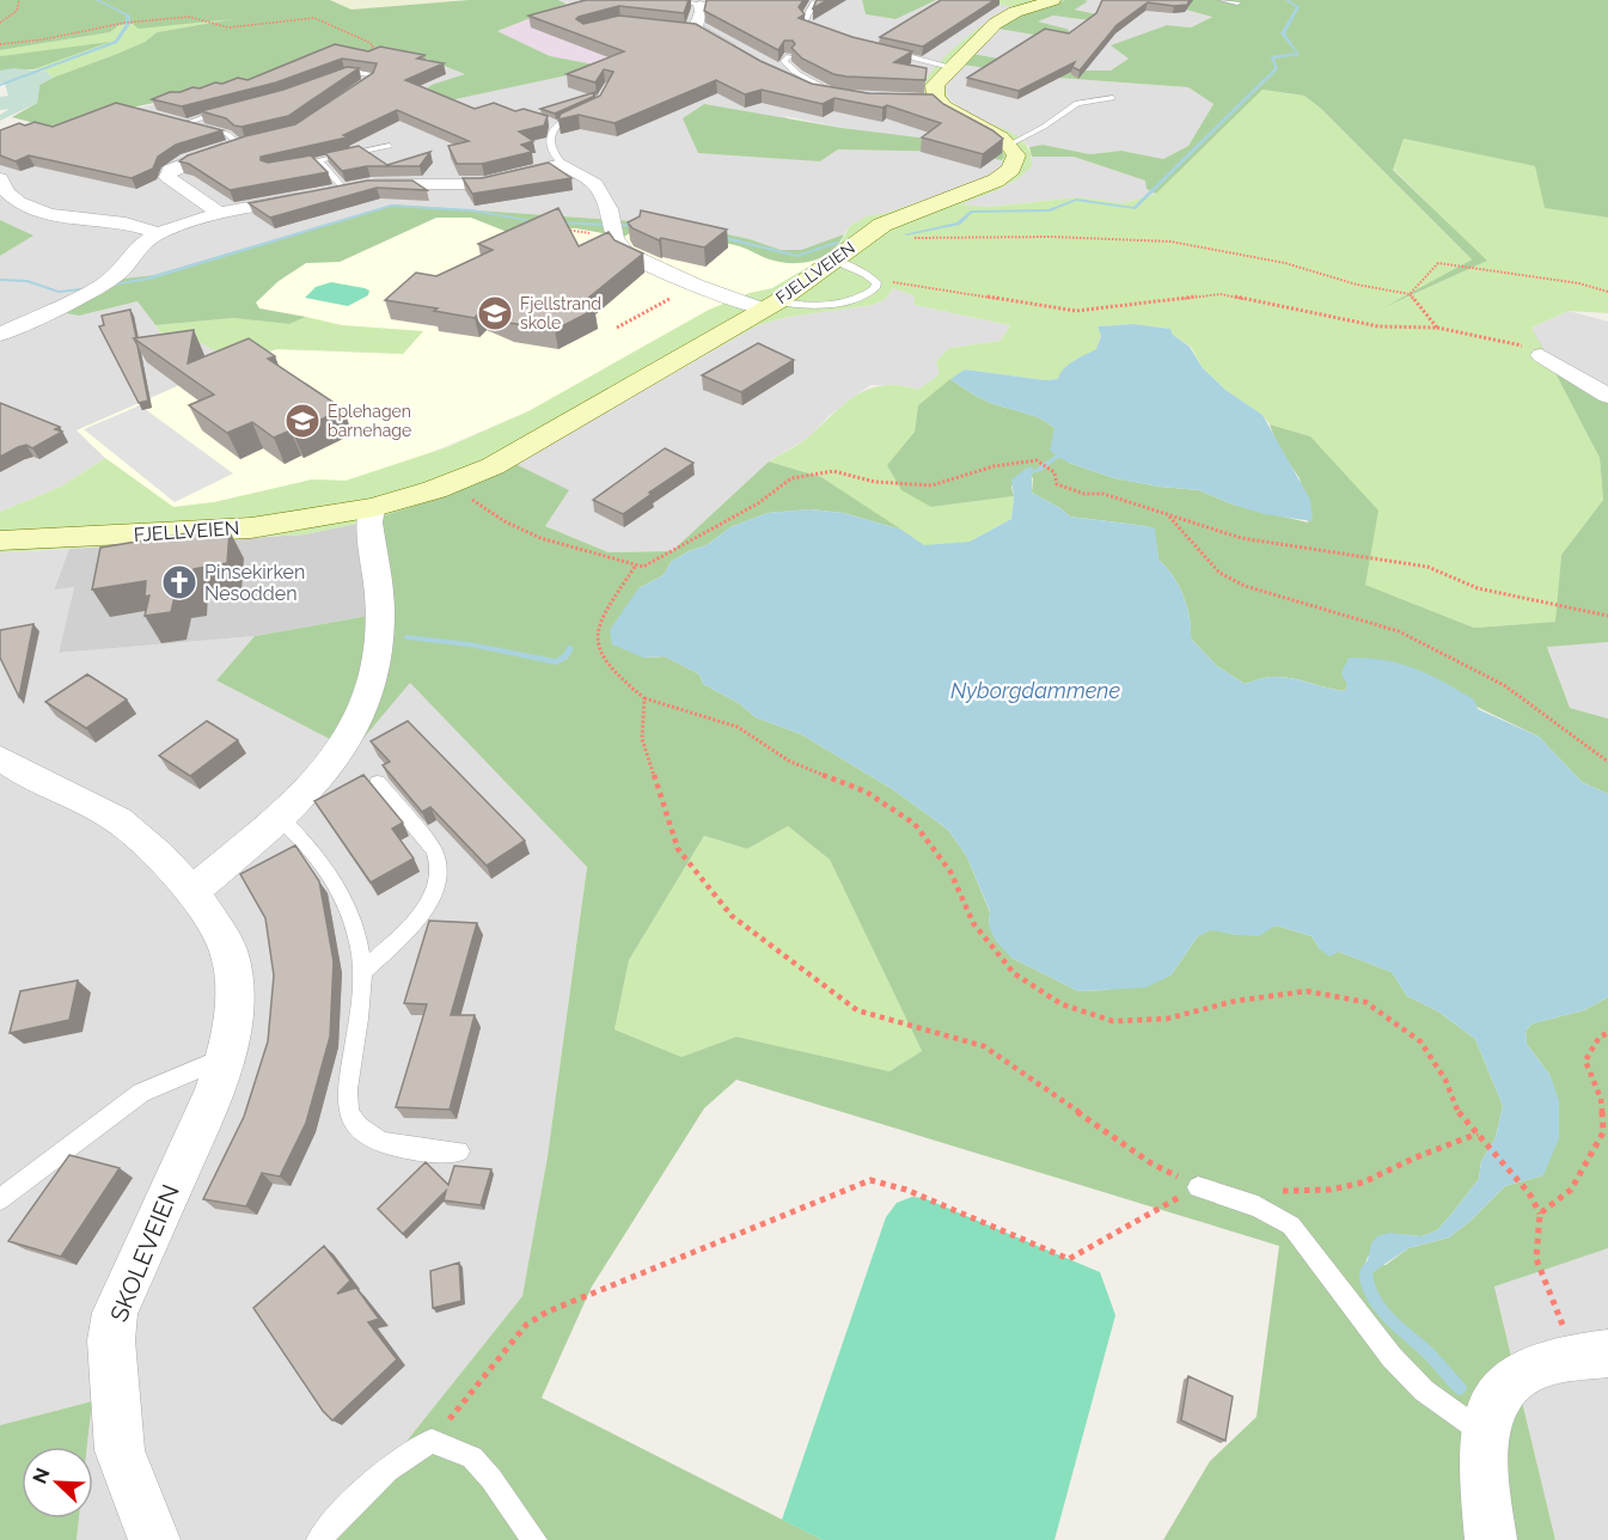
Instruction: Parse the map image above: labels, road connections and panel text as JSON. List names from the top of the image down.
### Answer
{
  "streets": {
    "main road": ["FJELLVEIEN"],
    "street": ["SKOLEVEIEN"]
  },
  "water": ["Nyborgdammene"],
  "places": {
    "school or university": ["Fjellstrand skole", "Eplehagen barnehage"],
    "church": ["Pinsekirken Nesodden"]
  },
  "north": "top left"
}
